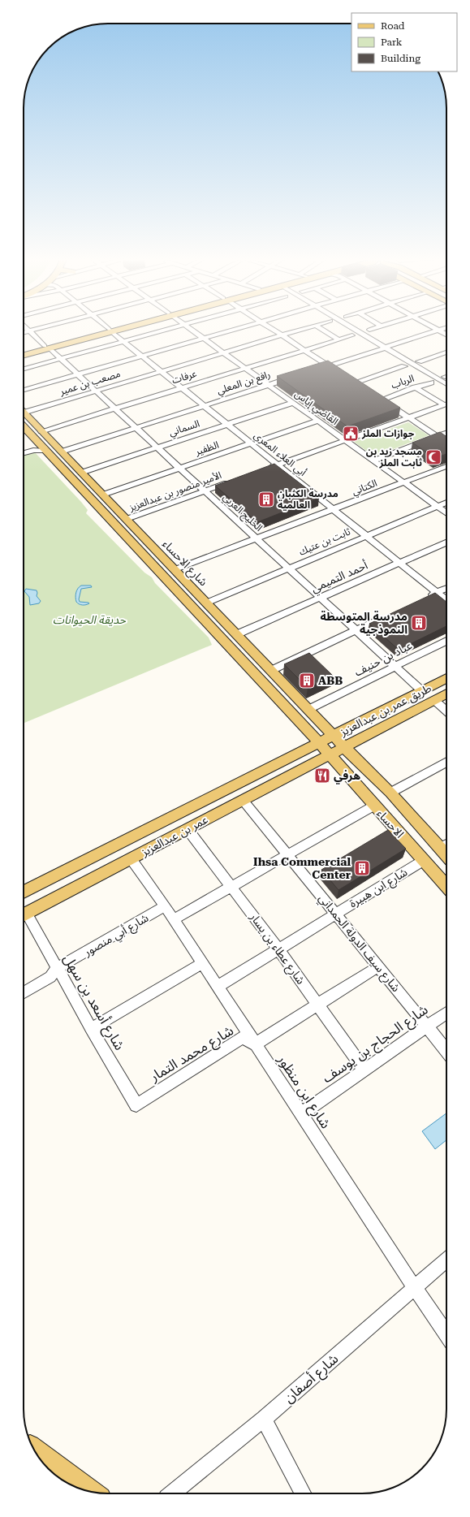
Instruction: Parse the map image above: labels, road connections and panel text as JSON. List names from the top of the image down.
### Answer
{
  "streets": {
    "main road": [
      "شارع الاحساء",
      "طريق عمر بن عبدالعزيز",
      "الاحساء",
      "عمر بن عبدالعزيز"
    ],
    "street": [
      "عرفات",
      "الرباب",
      "مصعب بن عمير",
      "رافع بن المعلي",
      "القاضي إياس",
      "السماني",
      "الظفير",
      "أبي العلاء المعري",
      "الكتاني",
      "الأمير منصور بن عبدالعزيز",
      "الخليج العربي",
      "ثابت بن عتيك",
      "أحمد التميمي",
      "عباد بن حنيف",
      "شارع ابن هبيرة",
      "شارع أبي منصور",
      "شارع سيف الدولة الحمداني",
      "شارع عطاء بن يسار",
      "شارع أسعد بن سهل",
      "شارع الحجاج بن يوسف",
      "شارع محمد التمار",
      "شارع ابن منظور",
      "شارع أصفان"
    ]
  },
  "crossings": [
    ["عرفات", "القاضي إياس"],
    ["عرفات", "أبي العلاء المعري"],
    ["عرفات", "الخليج العربي"],
    ["عرفات", "شارع الاحساء"],
    ["مصعب بن عمير", "القاضي إياس"],
    ["مصعب بن عمير", "أبي العلاء المعري"],
    ["مصعب بن عمير", "الخليج العربي"],
    ["رافع بن المعلي", "القاضي إياس"],
    ["رافع بن المعلي", "أبي العلاء المعري"],
    ["رافع بن المعلي", "الخليج العربي"],
    ["رافع بن المعلي", "شارع الاحساء"],
    ["القاضي إياس", "السماني"],
    ["القاضي إياس", "الظفير"],
    ["القاضي إياس", "الكتاني"],
    ["القاضي إياس", "ثابت بن عتيك"],
    ["السماني", "أبي العلاء المعري"],
    ["السماني", "الخليج العربي"],
    ["السماني", "شارع الاحساء"],
    ["الظفير", "أبي العلاء المعري"],
    ["الظفير", "الخليج العربي"],
    ["الظفير", "شارع الاحساء"],
    ["أبي العلاء المعري", "الكتاني"],
    ["أبي العلاء المعري", "ثابت بن عتيك"],
    ["أبي العلاء المعري", "أحمد التميمي"],
    ["الكتاني", "الخليج العربي"],
    ["الكتاني", "شارع الاحساء"],
    ["الأمير منصور بن عبدالعزيز", "الخليج العربي"],
    ["الأمير منصور بن عبدالعزيز", "شارع الاحساء"],
    ["الخليج العربي", "ثابت بن عتيك"],
    ["الخليج العربي", "أحمد التميمي"],
    ["الخليج العربي", "عباد بن حنيف"],
    ["الخليج العربي", "طريق عمر بن عبدالعزيز"],
    ["ثابت بن عتيك", "شارع الاحساء"],
    ["شارع الاحساء", "أحمد التميمي"],
    ["شارع الاحساء", "عباد بن حنيف"],
    ["شارع الاحساء", "طريق عمر بن عبدالعزيز"],
    ["شارع الاحساء", "الاحساء"],
    ["طريق عمر بن عبدالعزيز", "الاحساء"],
    ["طريق عمر بن عبدالعزيز", "عمر بن عبدالعزيز"],
    ["الاحساء", "عمر بن عبدالعزيز"],
    ["الاحساء", "شارع ابن هبيرة"],
    ["عمر بن عبدالعزيز", "شارع سيف الدولة الحمداني"],
    ["عمر بن عبدالعزيز", "شارع عطاء بن يسار"],
    ["عمر بن عبدالعزيز", "شارع ابن منظور"],
    ["شارع ابن هبيرة", "شارع سيف الدولة الحمداني"],
    ["شارع ابن هبيرة", "شارع عطاء بن يسار"],
    ["شارع ابن هبيرة", "شارع ابن منظور"],
    ["شارع أبي منصور", "شارع أسعد بن سهل"],
    ["شارع أبي منصور", "شارع ابن منظور"],
    ["شارع سيف الدولة الحمداني", "شارع الحجاج بن يوسف"],
    ["شارع عطاء بن يسار", "شارع الحجاج بن يوسف"],
    ["شارع أسعد بن سهل", "شارع محمد التمار"],
    ["شارع الحجاج بن يوسف", "شارع ابن منظور"],
    ["شارع محمد التمار", "شارع ابن منظور"],
    ["شارع ابن منظور", "شارع أصفان"]
  ],
  "parks": ["حديقة الحيوانات"],
  "places": {
    "public building": ["جوازات الملز"],
    "mosque": ["مسجد زيد بن ثابت الملز"],
    "building": [
      "مدرسة الكثبان العالمية",
      "مدرسة المتوسطة النموذجية",
      "ABB",
      "Ihsa Commercial Center"
    ],
    "restaurant": ["هرفي"]
  },
  "legend": ["Road", "Park", "Building"]
}
